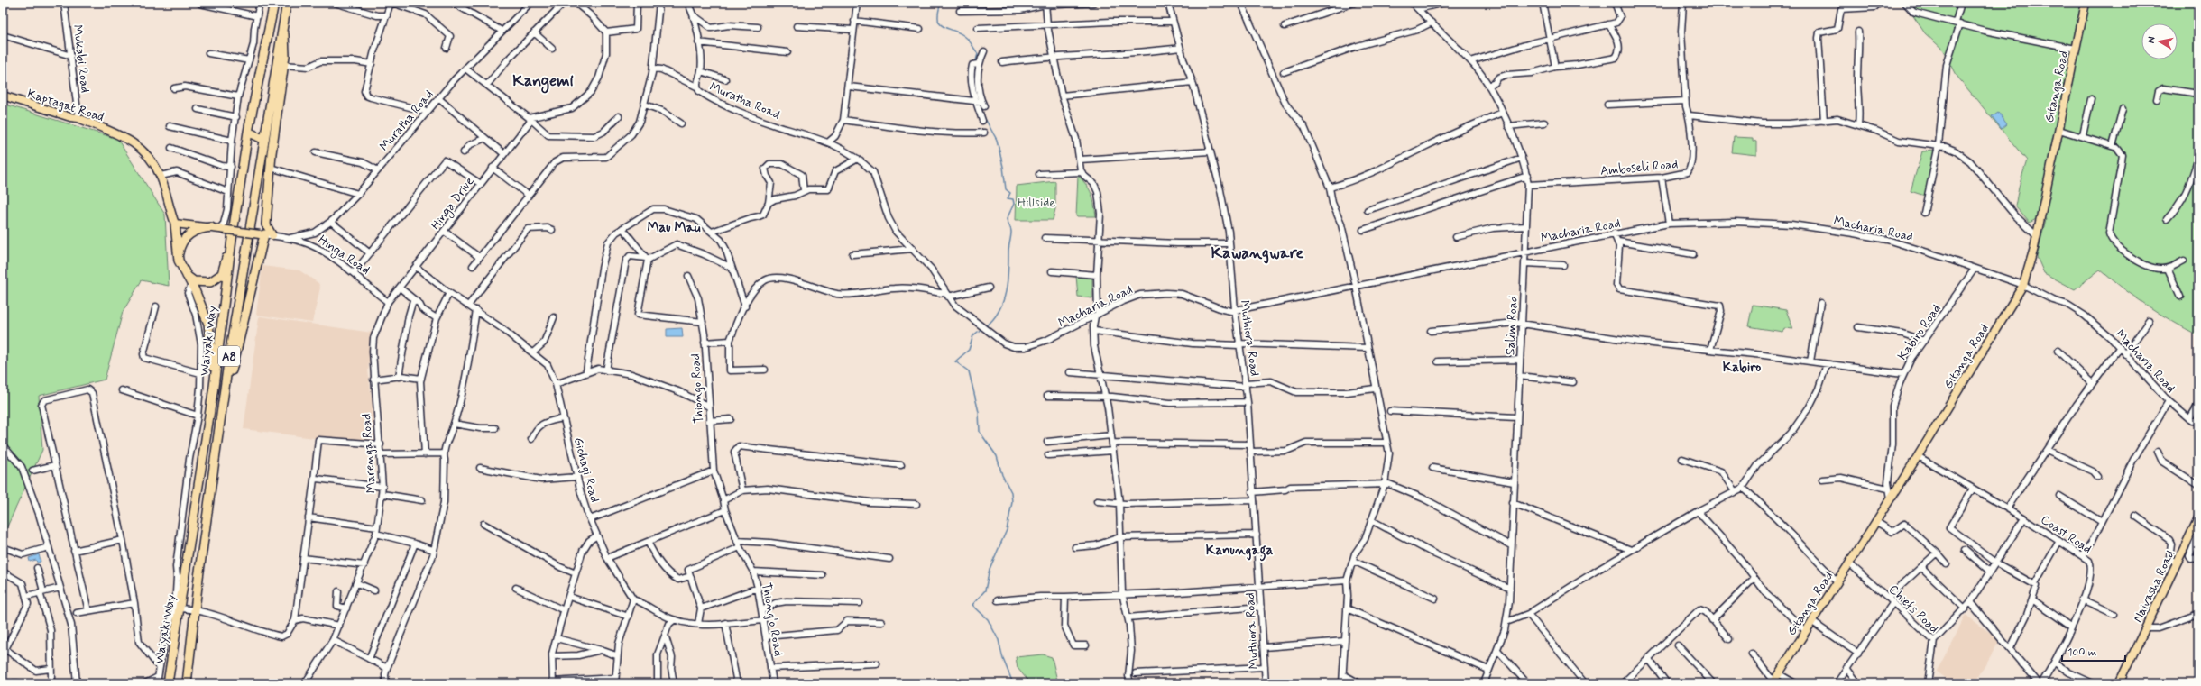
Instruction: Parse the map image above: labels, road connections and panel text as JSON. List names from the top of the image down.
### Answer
{
  "streets": {
    "highway": ["Waiyaki Way", "A8"],
    "main road": ["Gitanga Road", "Kaptagat Road", "Naivasha Road"],
    "street": [
      "Mukabi Road",
      "Muratha Road",
      "Amboseli Road",
      "Hinga Drive",
      "Macharia Road",
      "Hinga Road",
      "Salim Road",
      "Kabiro Road",
      "Muthiora Road",
      "Thiongo Road",
      "Marenga Road",
      "Gichagi Road",
      "Coast Road",
      "Chiefs Road",
      "Thiong'o Road"
    ]
  },
  "crossings": [
    ["Mukabi Road", "Kaptagat Road"],
    ["Gitanga Road", "Macharia Road"],
    ["Gitanga Road", "Kabiro Road"],
    ["Gitanga Road", "Coast Road"],
    ["Gitanga Road", "Chiefs Road"],
    ["Muratha Road", "Macharia Road"],
    ["Muratha Road", "Hinga Road"],
    ["Amboseli Road", "Salim Road"],
    ["Hinga Drive", "Hinga Road"],
    ["Hinga Drive", "Marenga Road"],
    ["Hinga Drive", "Gichagi Road"],
    ["Macharia Road", "Salim Road"],
    ["Macharia Road", "Kabiro Road"],
    ["Macharia Road", "Muthiora Road"],
    ["Hinga Road", "Waiyaki Way"],
    ["Hinga Road", "Marenga Road"],
    ["Thiongo Road", "Thiong'o Road"]
  ],
  "districts": [
    "Kangemi",
    "Mau Mau",
    "Kawangware",
    "Kabiro",
    "Kanungaga"
  ],
  "parks": ["Hillside"],
  "scale_bar": "100 m",
  "north": "left"
}
